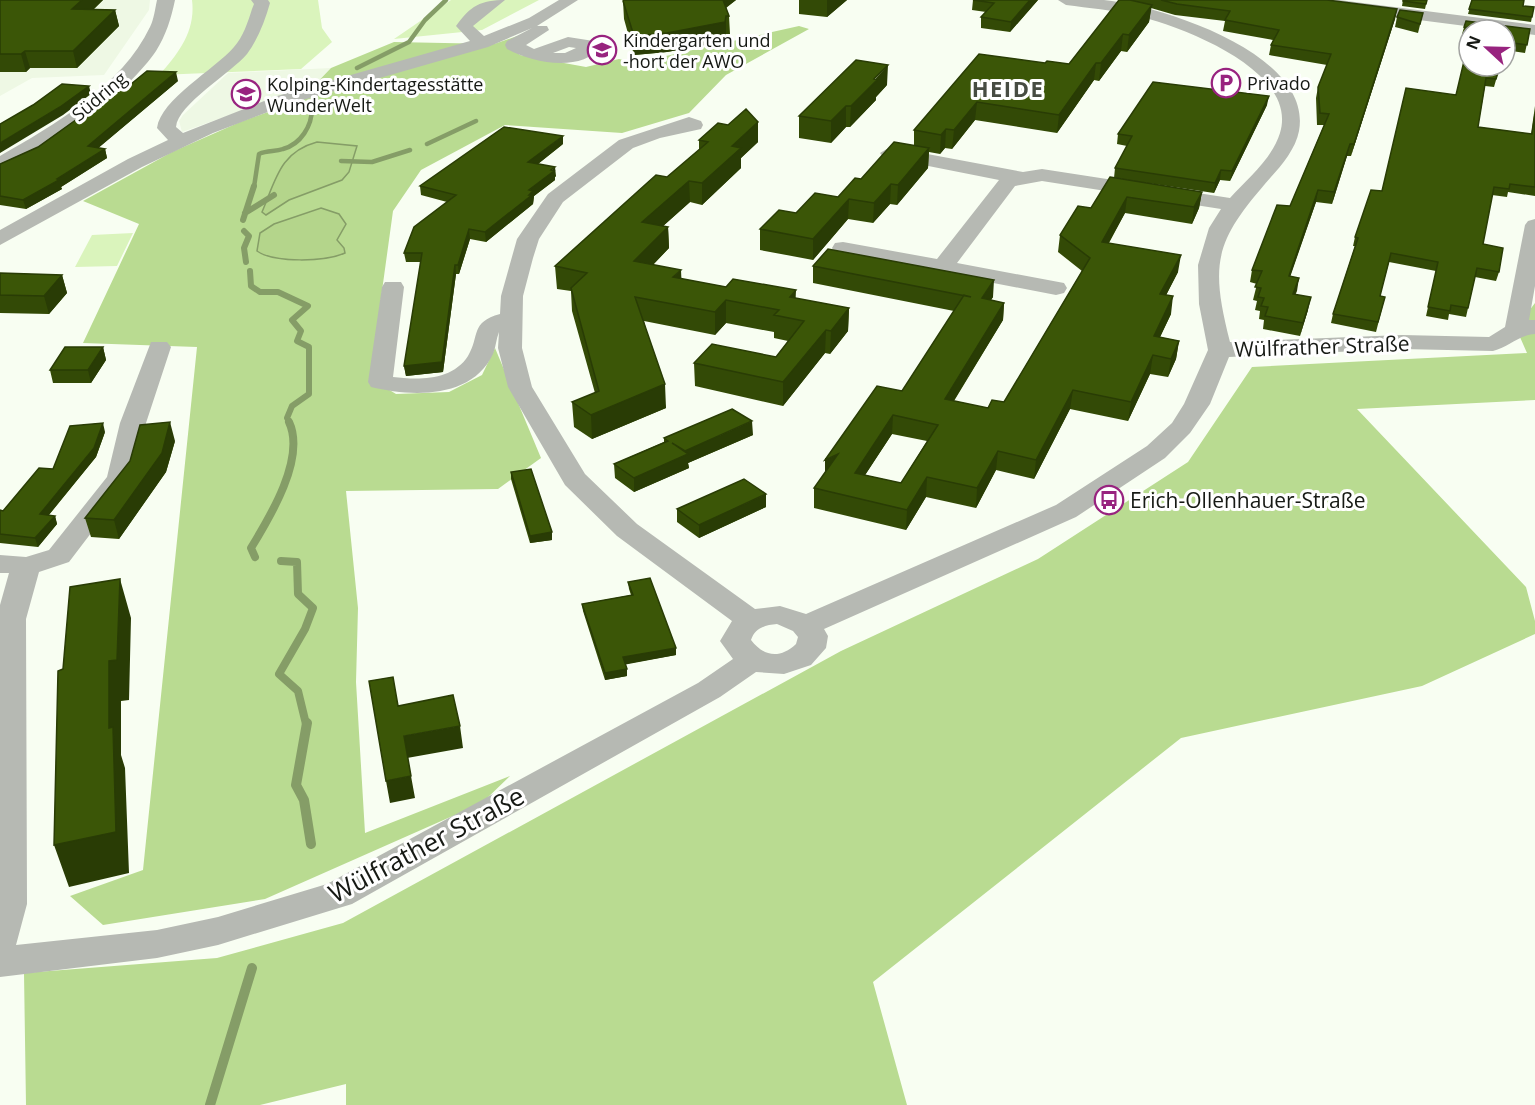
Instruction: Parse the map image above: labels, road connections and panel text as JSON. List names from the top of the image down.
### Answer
{
  "streets": {
    "street": ["Südring", "Wülfrather Straße"]
  },
  "districts": ["HEIDE"],
  "places": {
    "school or university": ["Kindergarten und -hort der AWO", "Kolping-Kindertagesstätte WunderWelt"],
    "parking": ["Privado"],
    "bus stop": ["Erich-Ollenhauer-Straße"]
  },
  "north": "left"
}
